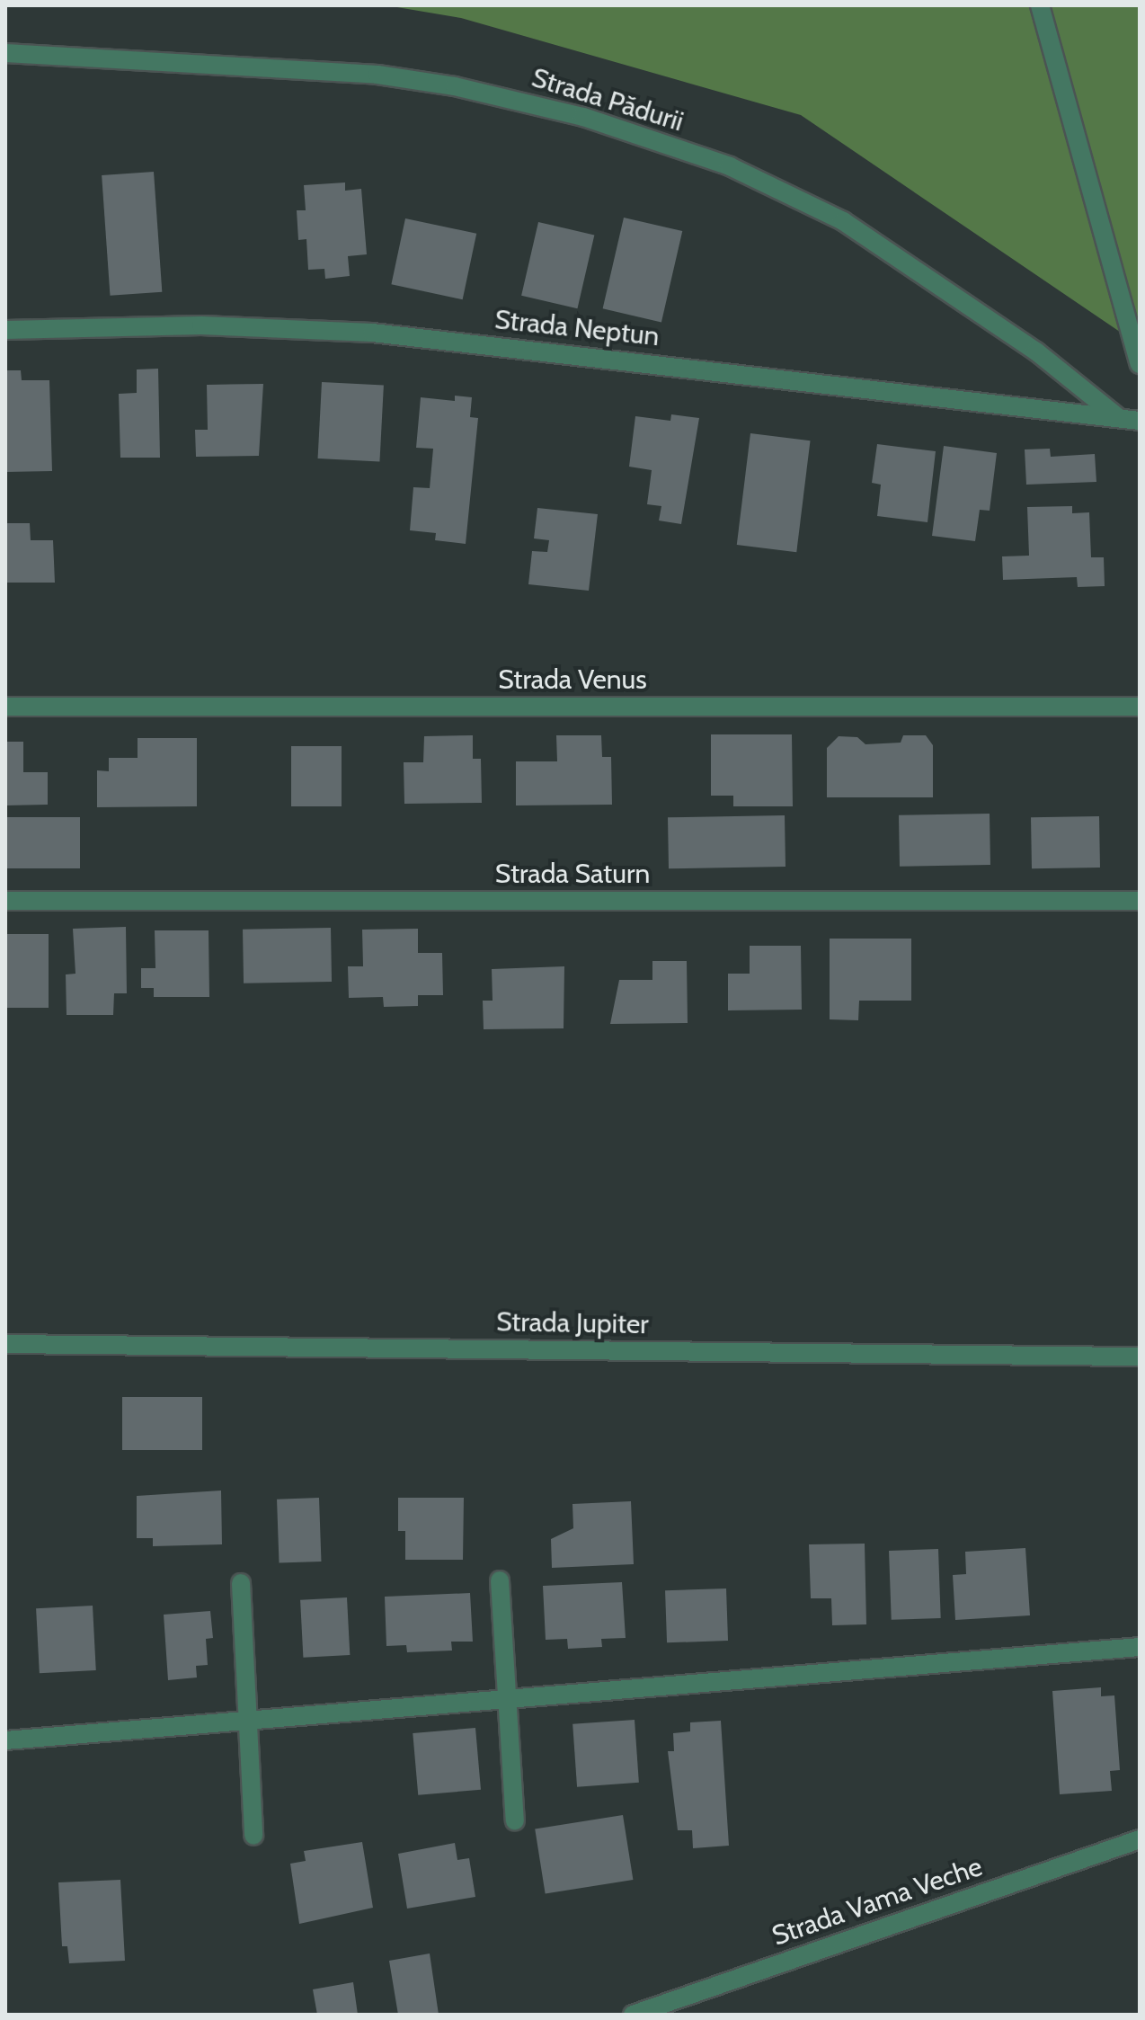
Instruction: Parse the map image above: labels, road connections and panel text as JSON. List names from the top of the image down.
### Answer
{
  "streets": {
    "street": [
      "Strada Pădurii",
      "Strada Neptun",
      "Strada Venus",
      "Strada Saturn",
      "Strada Jupiter",
      "Strada Vama Veche"
    ]
  },
  "crossings": [
    ["Strada Pădurii", "Strada Neptun"]
  ]
}
